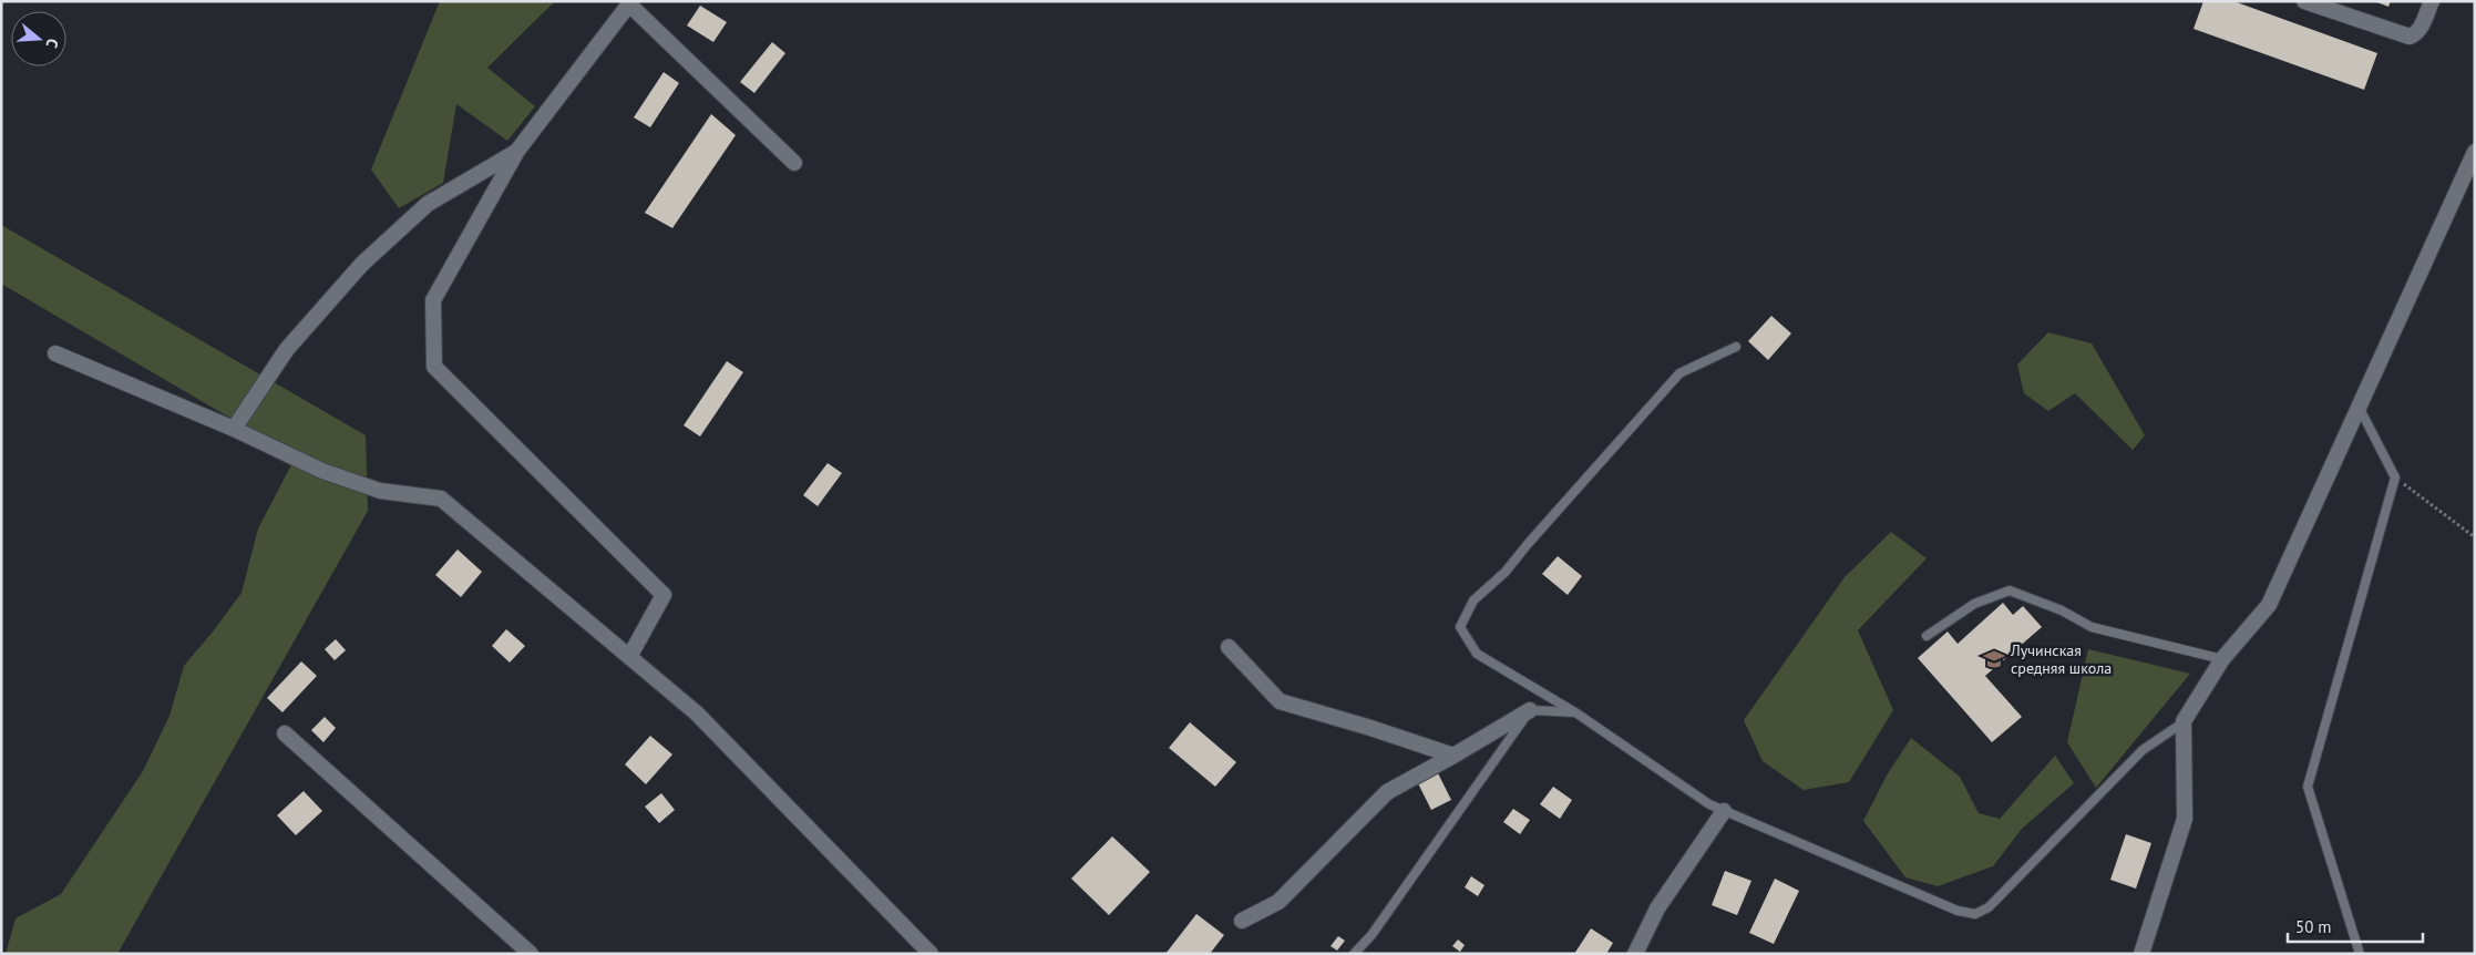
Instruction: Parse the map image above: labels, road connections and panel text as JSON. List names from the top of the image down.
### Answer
{
  "places": {
    "school or university": ["Лучинская средняя школа"]
  },
  "scale_bar": "50 m",
  "north": "right"
}
